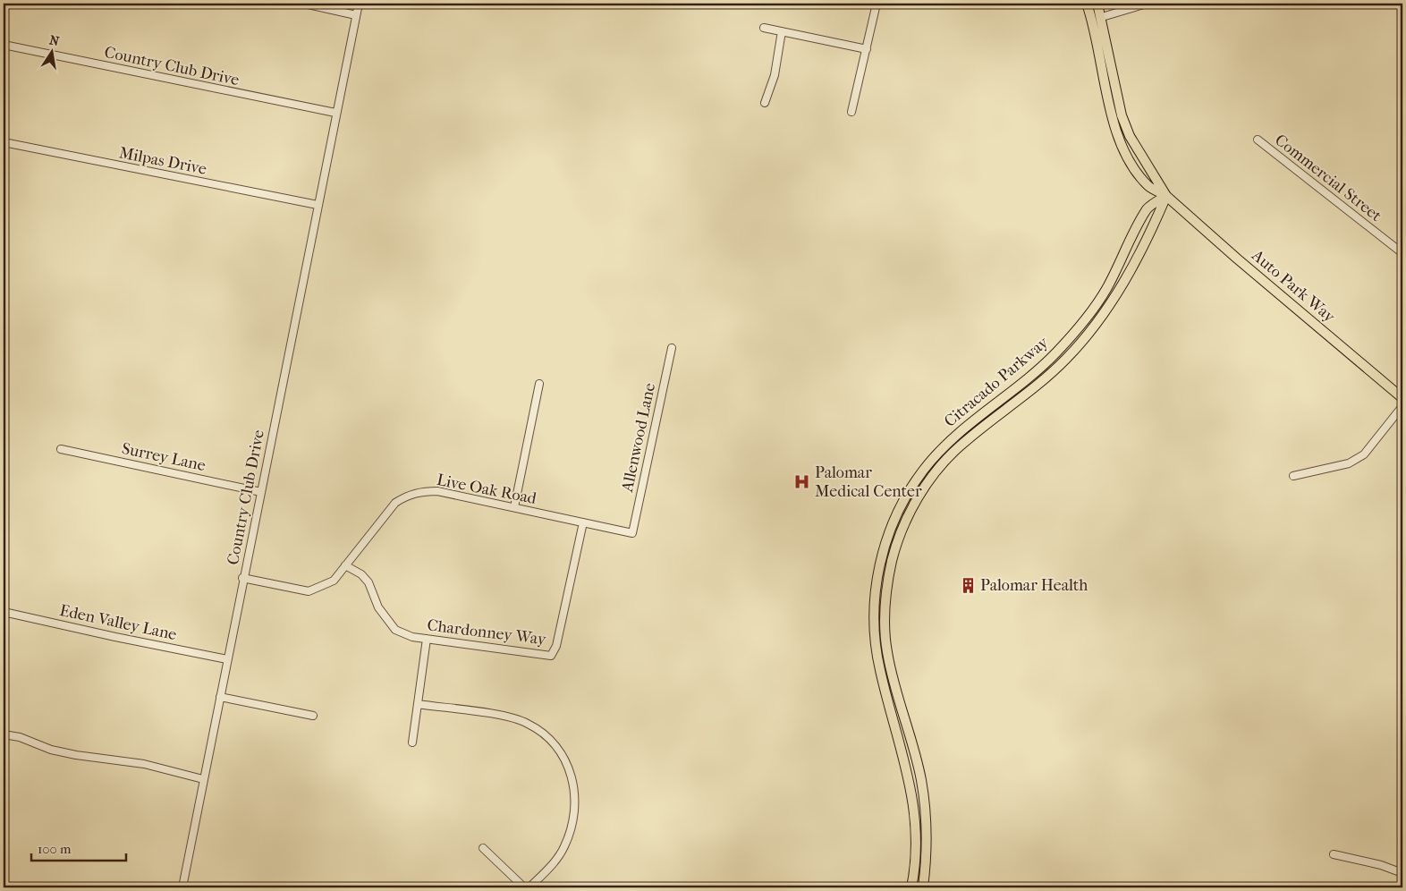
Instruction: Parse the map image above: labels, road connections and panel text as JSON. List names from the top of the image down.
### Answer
{
  "streets": {
    "main road": ["Auto Park Way", "Citracado Parkway"],
    "street": [
      "Country Club Drive",
      "Milpas Drive",
      "Commercial Street",
      "Allenwood Lane",
      "Surrey Lane",
      "Live Oak Road",
      "Eden Valley Lane",
      "Chardonney Way"
    ]
  },
  "crossings": [
    ["Country Club Drive", "Milpas Drive"],
    ["Country Club Drive", "Surrey Lane"],
    ["Country Club Drive", "Live Oak Road"],
    ["Country Club Drive", "Eden Valley Lane"],
    ["Auto Park Way", "Citracado Parkway"],
    ["Allenwood Lane", "Live Oak Road"],
    ["Live Oak Road", "Chardonney Way"]
  ],
  "places": {
    "hospital": ["Palomar Medical Center"],
    "building": ["Palomar Health"]
  },
  "scale_bar": "100 m",
  "north": "top"
}
